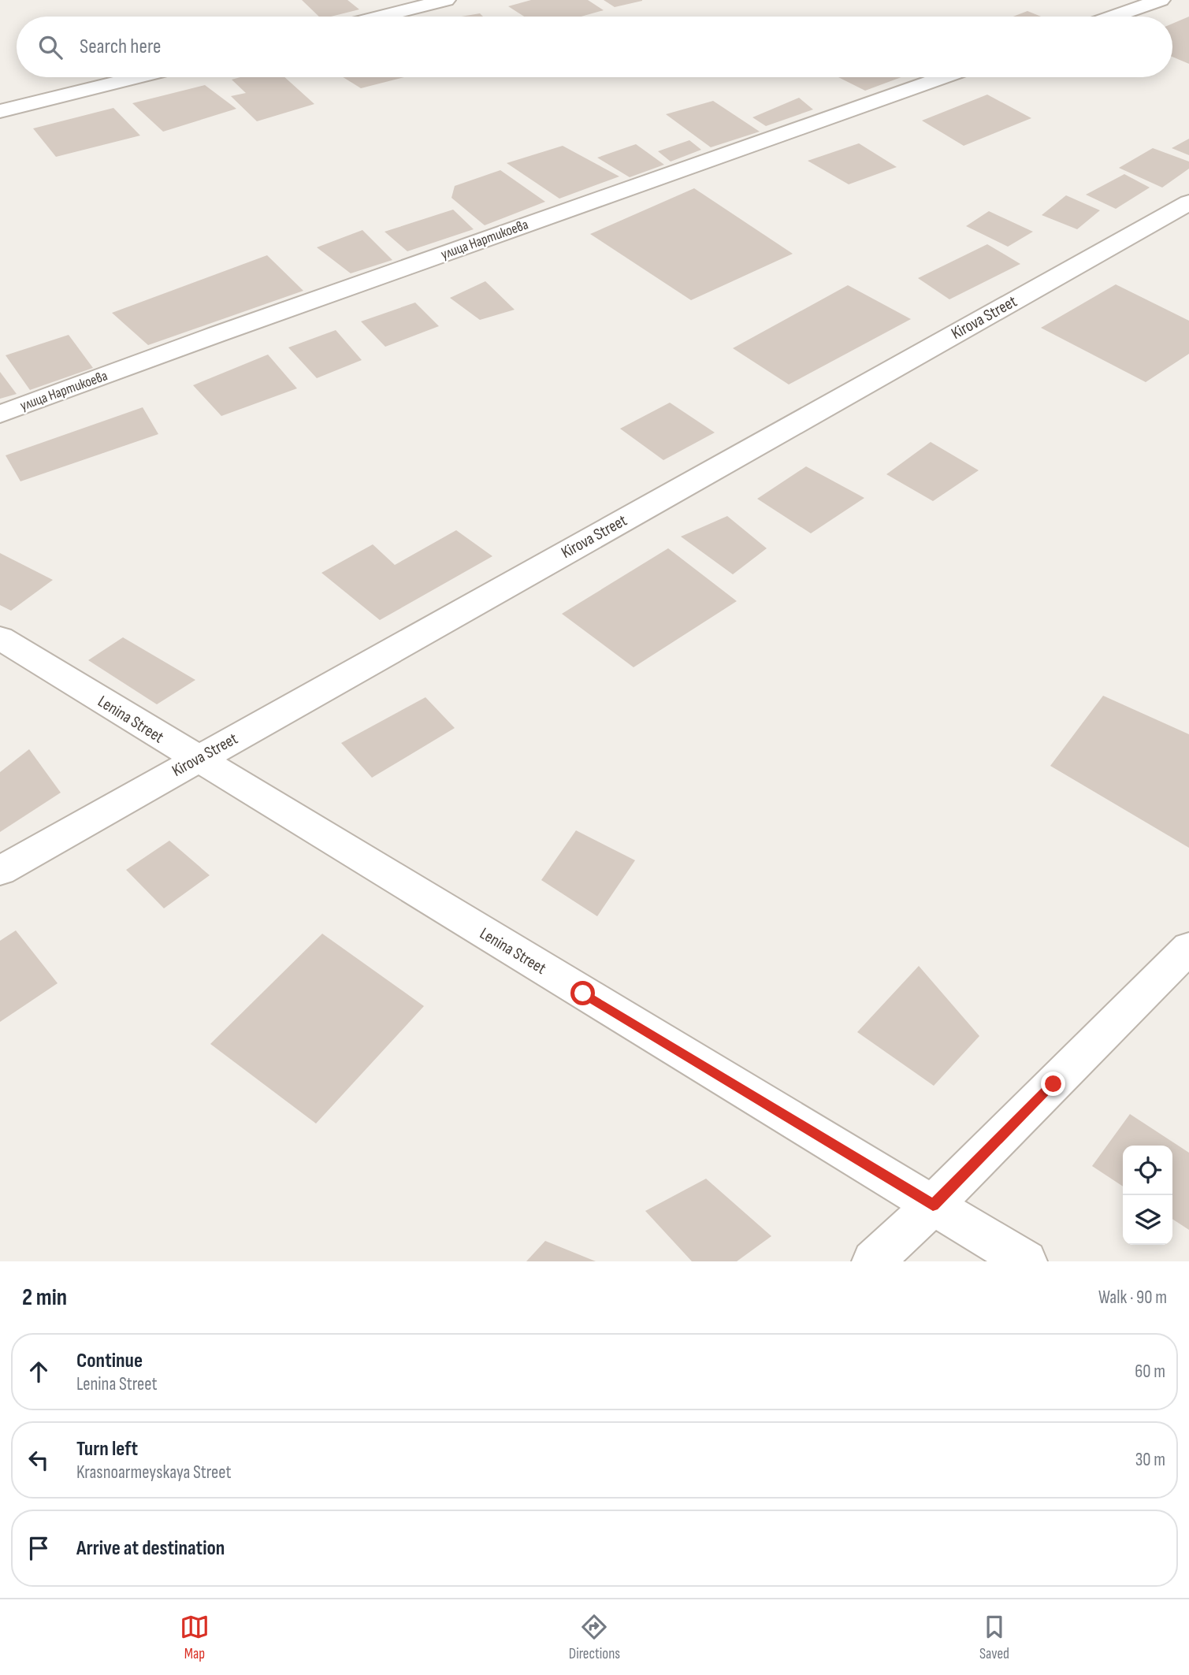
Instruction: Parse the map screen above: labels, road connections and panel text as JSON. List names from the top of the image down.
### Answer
{
  "streets": {
    "street": ["улица Нартикоева", "Kirova Street", "Lenina Street"]
  },
  "crossings": [
    ["Kirova Street", "Lenina Street"]
  ],
  "page": {
    "search": "Search here",
    "heading": ["2 min", "Walk · 90 m"],
    "list": [
      ["Continue", "Lenina Street", "60 m"],
      ["Turn left", "Krasnoarmeyskaya Street", "30 m"],
      "Arrive at destination"
    ],
    "nav": ["Map", "Directions", "Saved"]
  }
}
